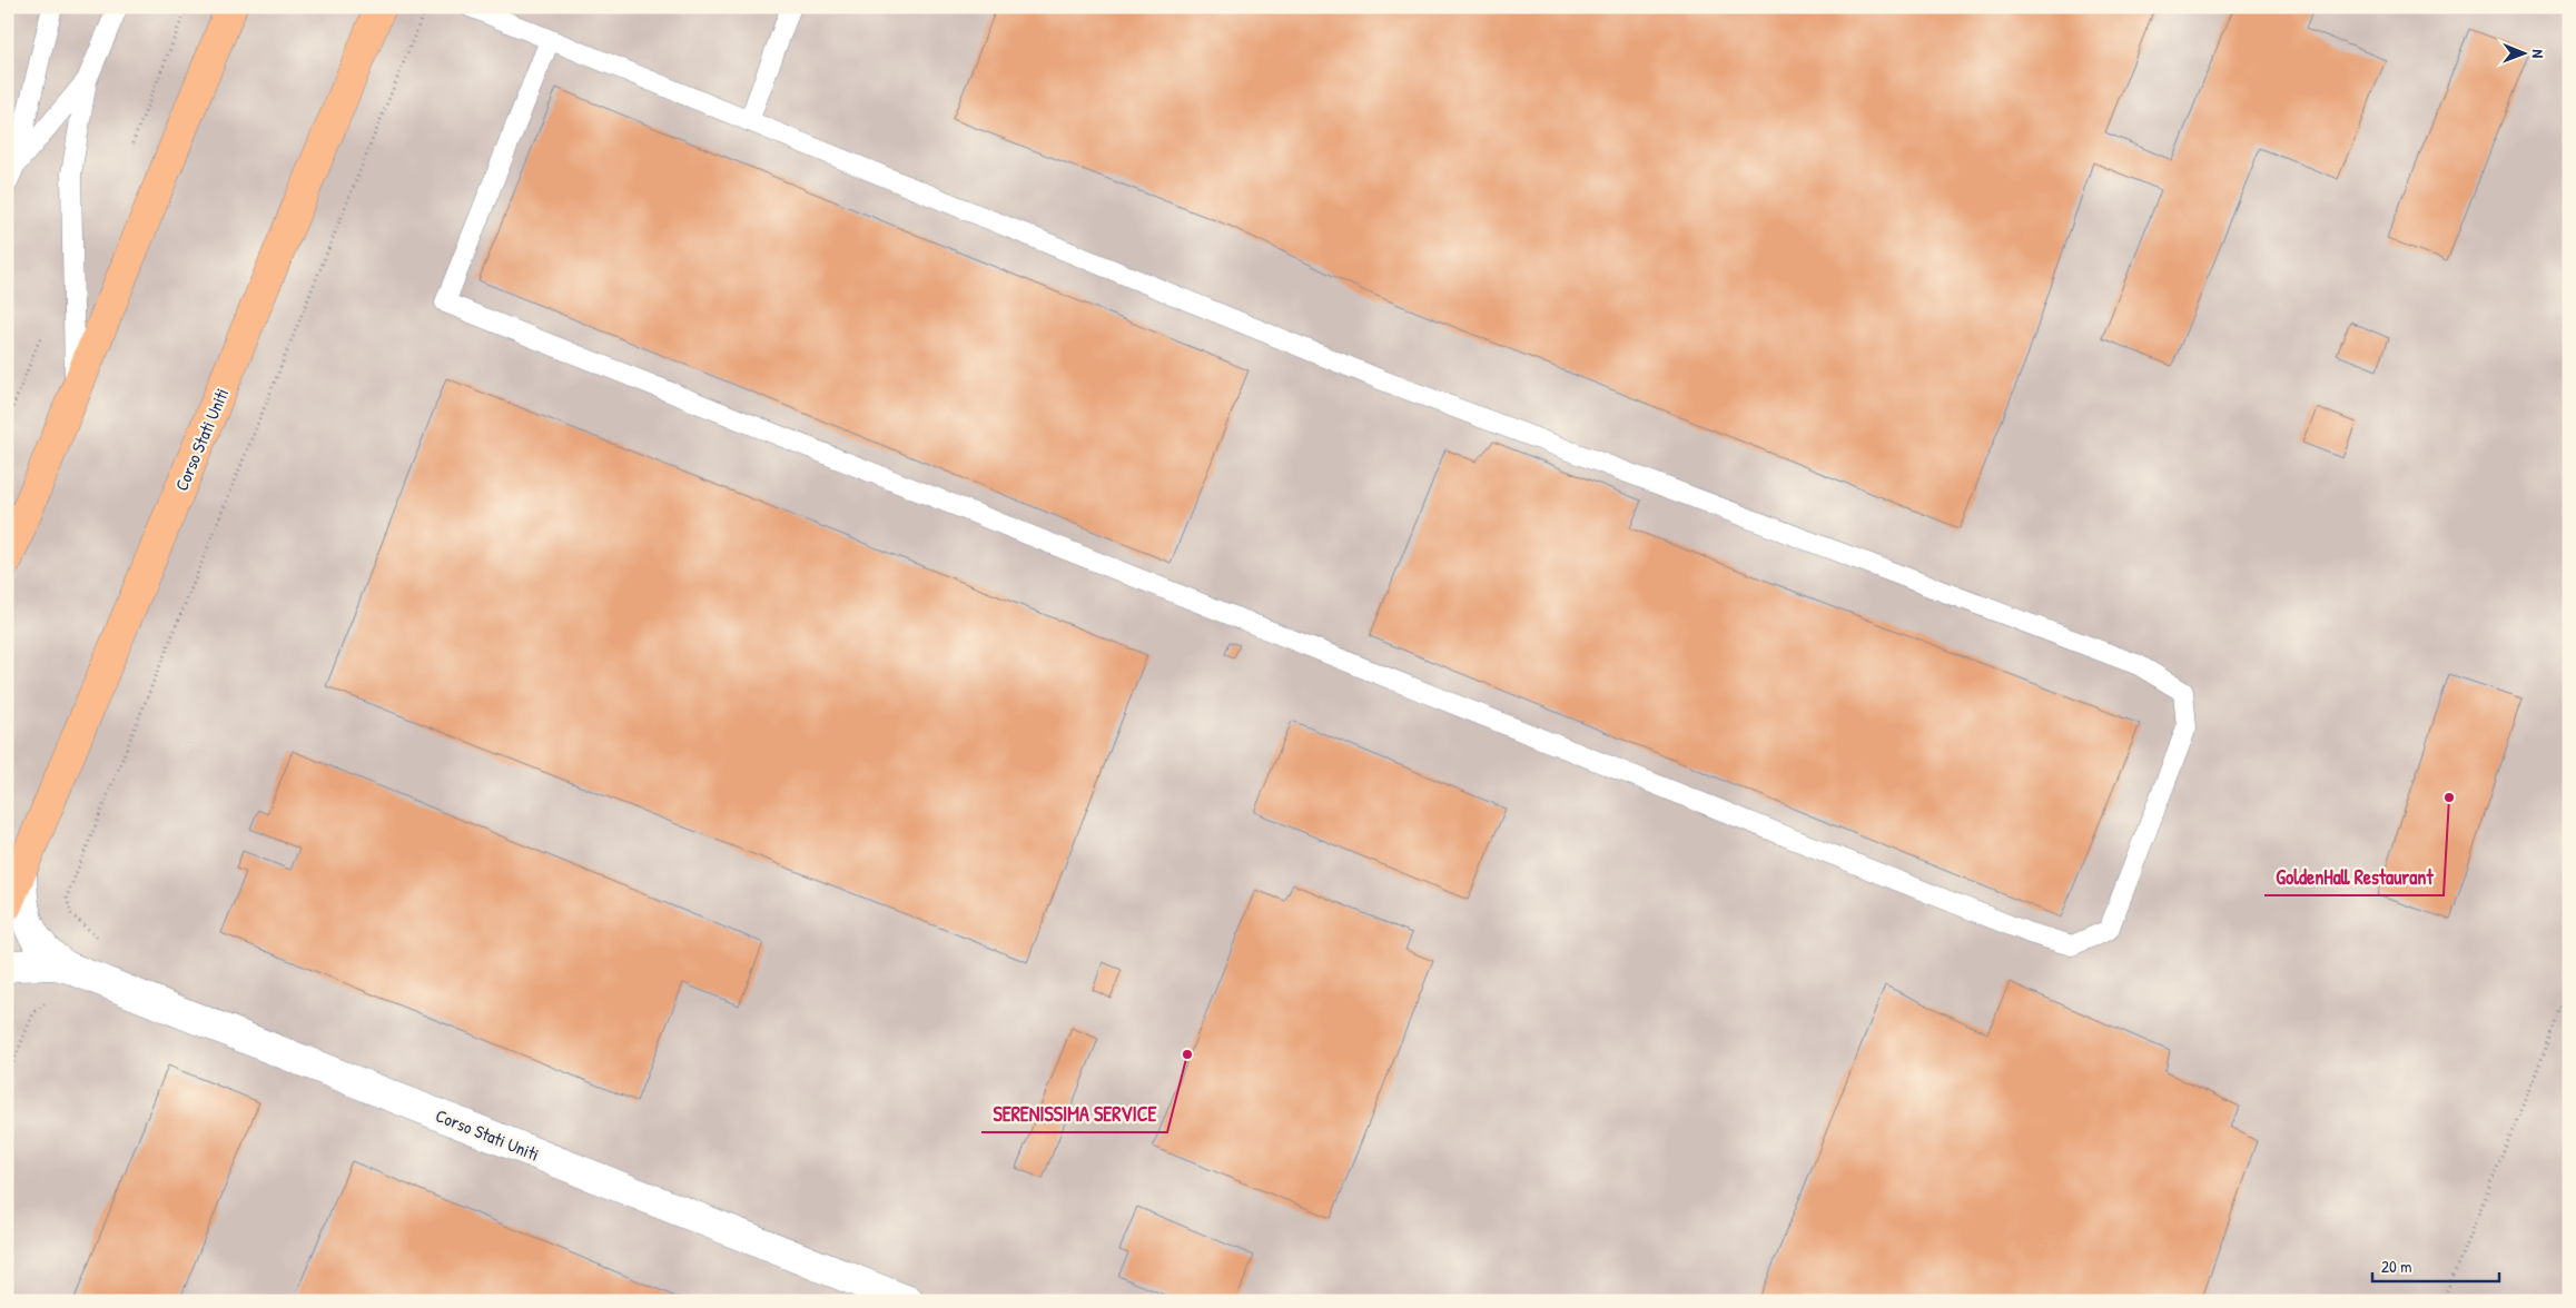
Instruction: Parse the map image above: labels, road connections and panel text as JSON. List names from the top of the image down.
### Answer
{
  "streets": {
    "main road": ["Corso Stati Uniti"]
  },
  "places": ["GoldenHall Restaurant", "SERENISSIMA SERVICE"],
  "scale_bar": "20 m",
  "north": "right"
}
